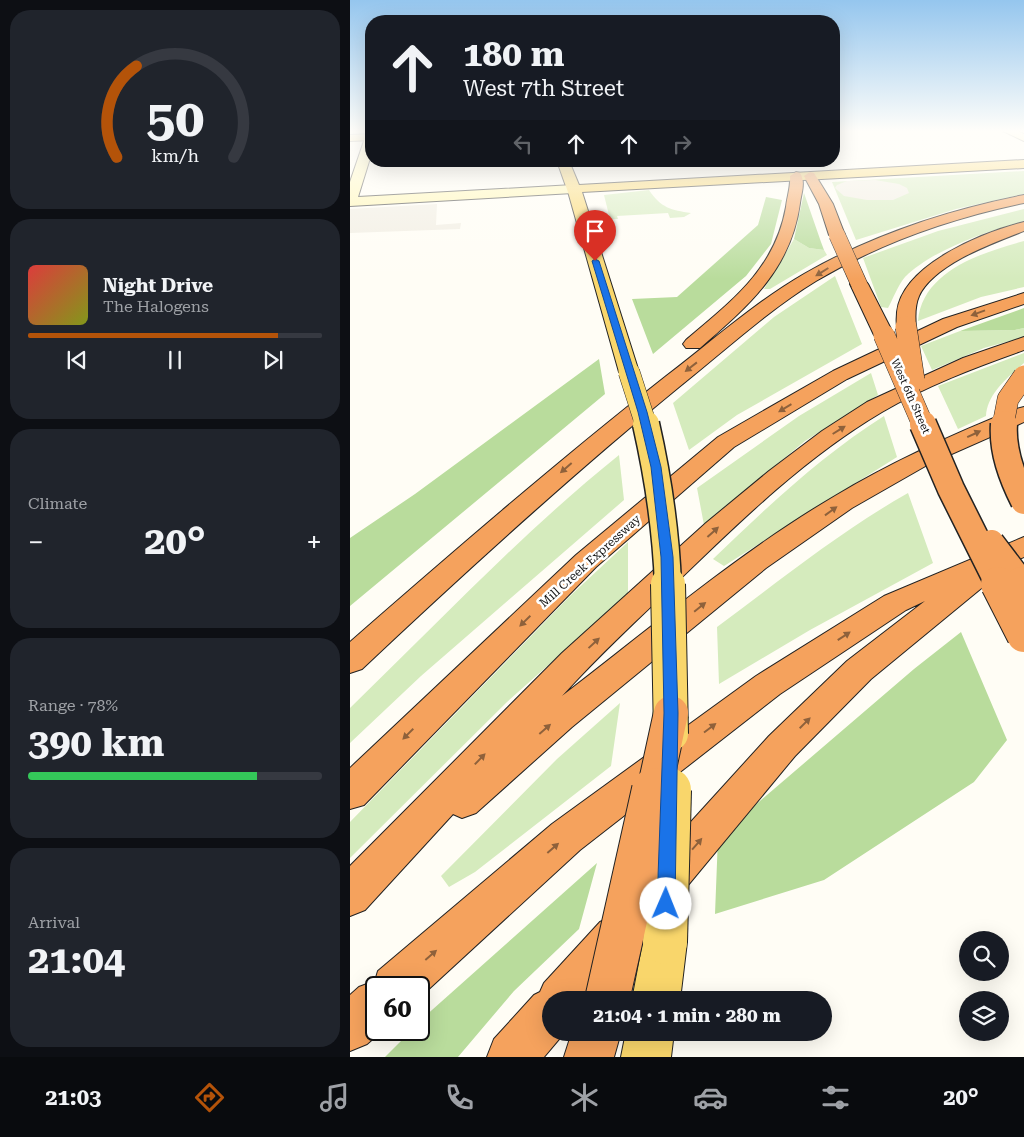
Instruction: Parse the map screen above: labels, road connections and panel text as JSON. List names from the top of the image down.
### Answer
{
  "streets": {
    "highway": ["West 6th Street", "Mill Creek Expressway"]
  },
  "page": {
    "turn": ["180 m", "West 7th Street"],
    "song": ["Night Drive", "The Halogens"],
    "tile": [
      "Climate",
      ["Range · 78%", "390 km"],
      ["Arrival", "21:04"]
    ],
    "heat": ["−", "20°", "+"],
    "limit": "60",
    "trip": "21:04 · 1 min · 280 m",
    "tabs": ["21:03", "20°"],
    "gauge": ["50", "km/h"]
  }
}
